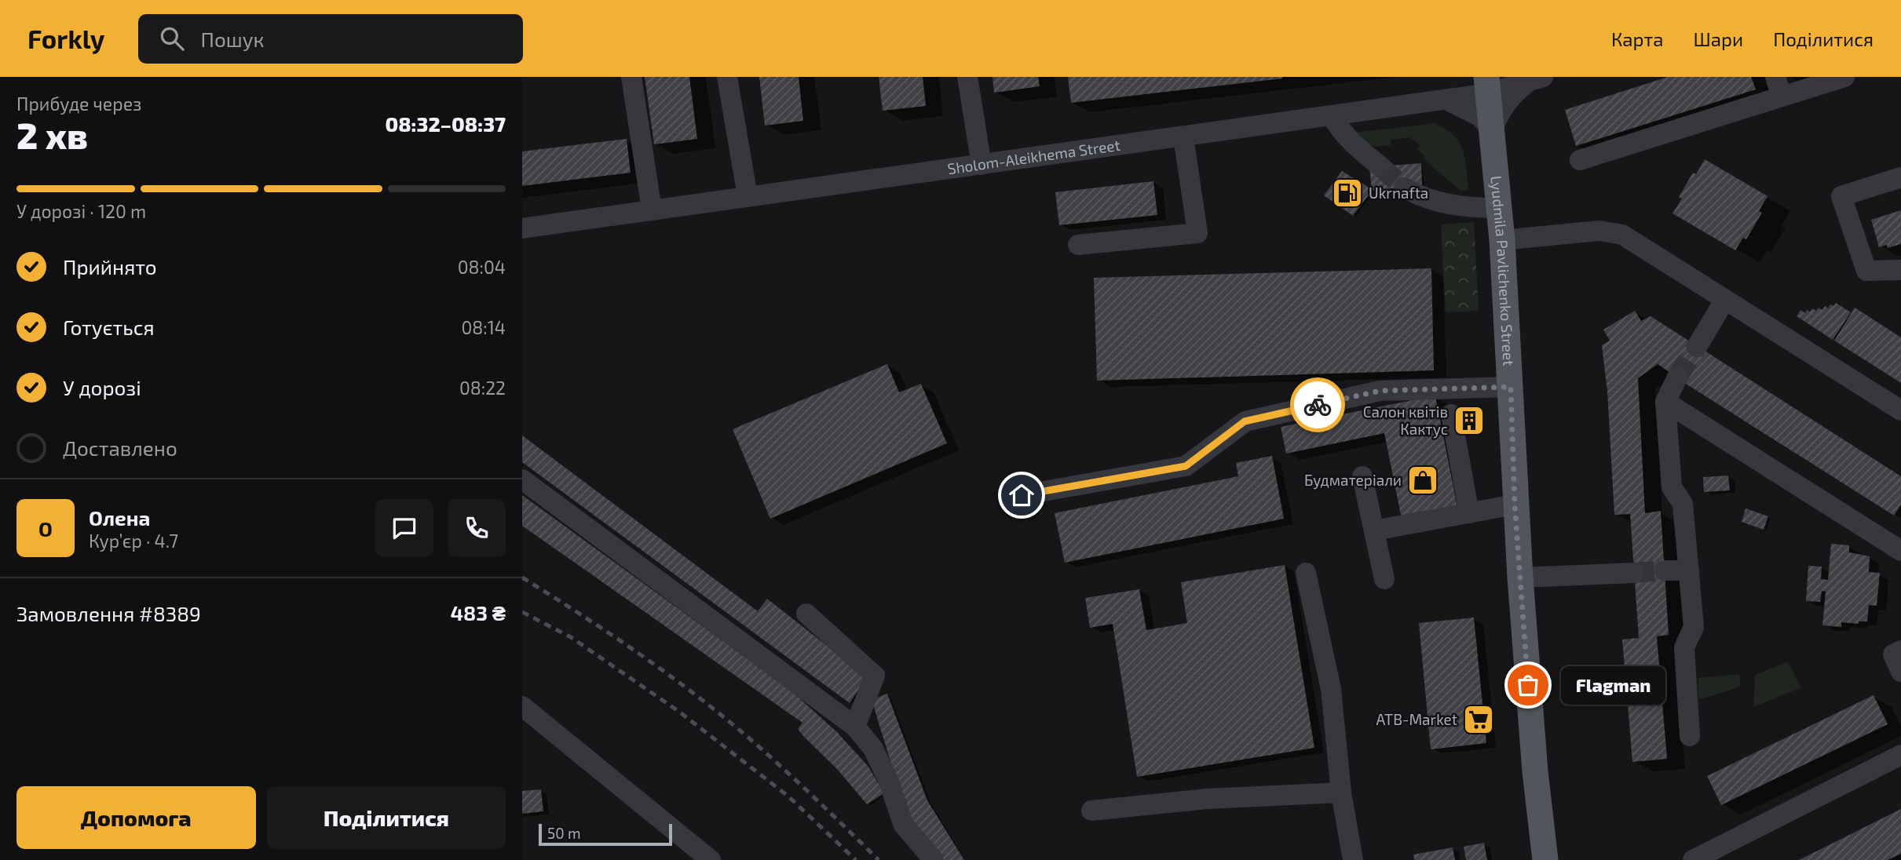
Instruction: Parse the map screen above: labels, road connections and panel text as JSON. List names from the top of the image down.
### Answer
{
  "streets": {
    "main road": ["Lyudmila Pavlichenko Street"],
    "street": ["Sholom-Aleikhema Street"]
  },
  "crossings": [
    ["Sholom-Aleikhema Street", "Lyudmila Pavlichenko Street"]
  ],
  "places": {
    "fuel station": ["Ukrnafta"],
    "building": ["Салон квітів Кактус"],
    "shop": ["Будматеріали"],
    "other": ["Flagman"],
    "supermarket": ["ATB-Market"]
  },
  "scale_bar": "50 m",
  "page": {
    "header": "Forkly",
    "search": "Пошук",
    "nav": ["Карта", "Шари", "Поділитися"],
    "heading": ["2 хв", "Прибуде через", "08:32–08:37"],
    "panel": [
      "Олена",
      "Кур’єр · 4.7",
      "Замовлення #8389",
      "483 ₴"
    ],
    "bar": "У дорозі · 120 m",
    "list": [
      ["Прийнято", "08:04"],
      ["Готується", "08:14"],
      ["У дорозі", "08:22"],
      "Доставлено"
    ],
    "round": "О",
    "bubble": "Flagman",
    "buttons": ["Допомога", "Поділитися"],
    "scale": "50 m"
  }
}
